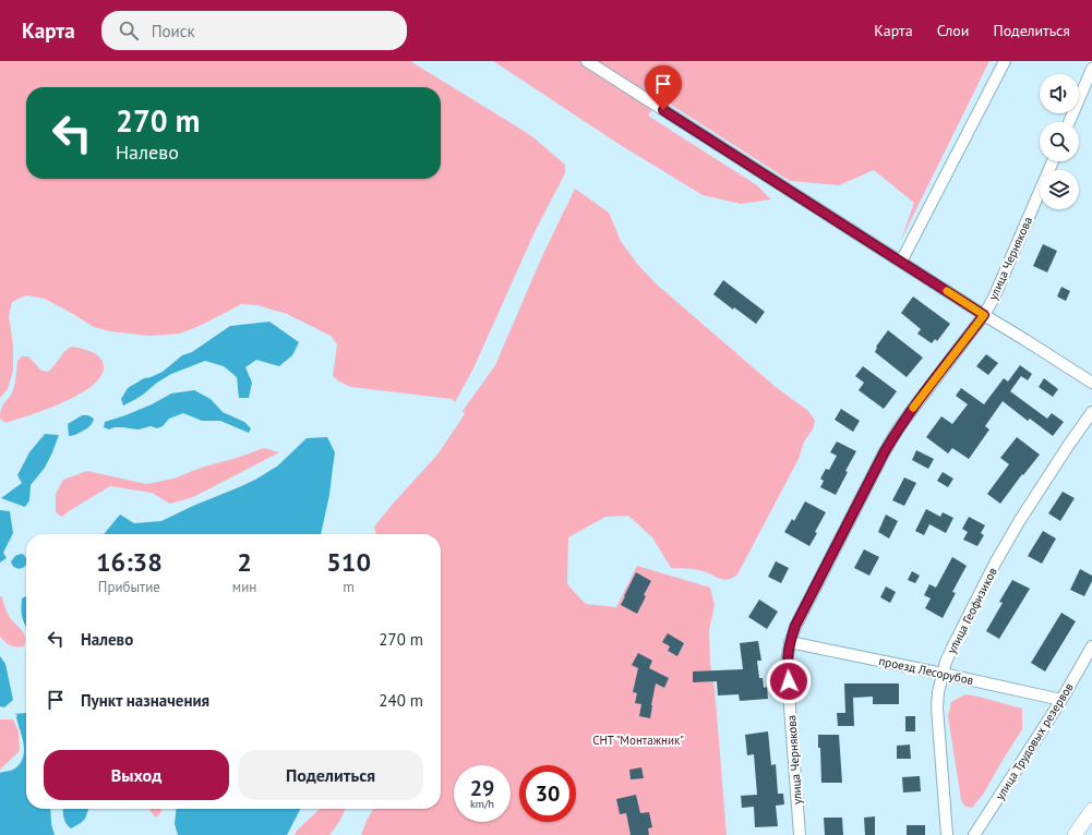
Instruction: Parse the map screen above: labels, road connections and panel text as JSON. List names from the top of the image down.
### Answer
{
  "streets": {
    "street": [
      "улица Чернякова",
      "улица Геофизиков",
      "проезд Лесорубов",
      "улица Трудовых резервов"
    ]
  },
  "crossings": [
    ["улица Чернякова", "проезд Лесорубов"],
    ["улица Геофизиков", "проезд Лесорубов"],
    ["проезд Лесорубов", "улица Трудовых резервов"]
  ],
  "parks": ["СНТ \"Монтажник\""],
  "page": {
    "header": "Карта",
    "search": "Поиск",
    "nav": ["Карта", "Слои", "Поделиться"],
    "turn": ["270 m", "Налево"],
    "eta": [
      "16:38",
      "Прибытие",
      "2",
      "мин",
      "510",
      "m"
    ],
    "list": [
      {
        "name": "Налево",
        "value": "270 m"
      },
      {
        "name": "Пункт назначения",
        "value": "240 m"
      }
    ],
    "buttons": ["Выход", "Поделиться"],
    "speed": "29 km/h",
    "limit": "30"
  }
}
